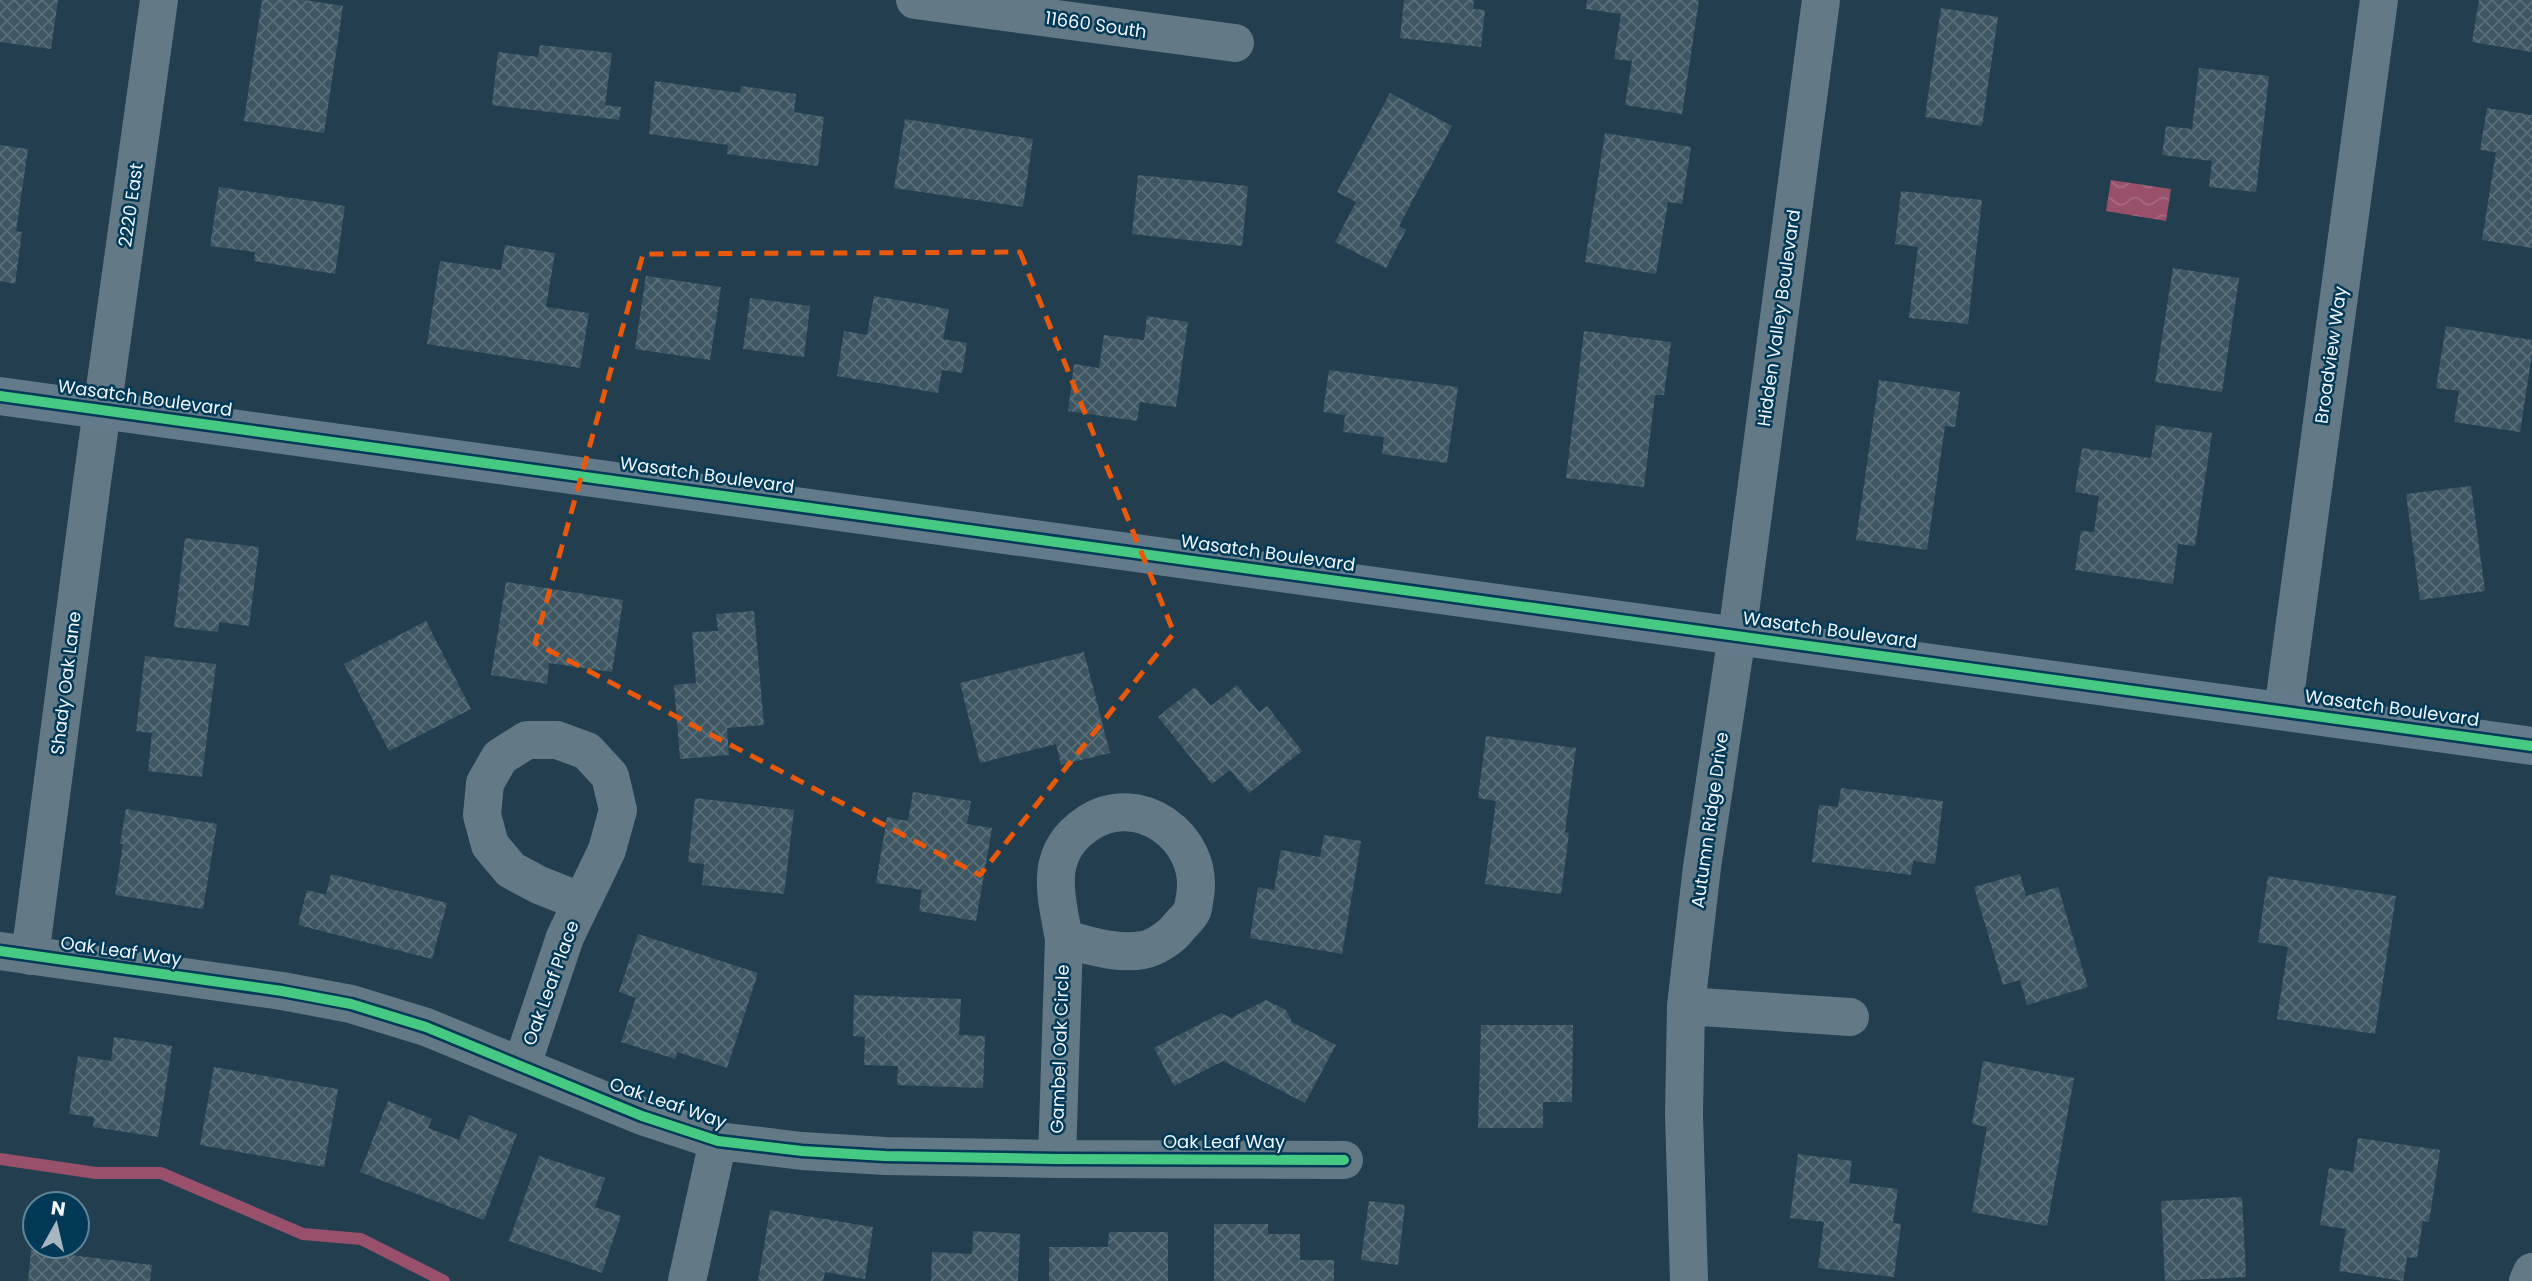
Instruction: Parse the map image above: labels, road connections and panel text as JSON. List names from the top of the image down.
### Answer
{
  "streets": {
    "main road": ["Wasatch Boulevard"],
    "street": [
      "11660 South",
      "2220 East",
      "Hidden Valley Boulevard",
      "Broadview Way",
      "Shady Oak Lane",
      "Autumn Ridge Drive",
      "Oak Leaf Way",
      "Oak Leaf Place",
      "Gambel Oak Circle"
    ]
  },
  "crossings": [
    ["2220 East", "Wasatch Boulevard"],
    ["2220 East", "Shady Oak Lane"],
    ["Hidden Valley Boulevard", "Wasatch Boulevard"],
    ["Hidden Valley Boulevard", "Autumn Ridge Drive"],
    ["Broadview Way", "Wasatch Boulevard"],
    ["Wasatch Boulevard", "Shady Oak Lane"],
    ["Wasatch Boulevard", "Autumn Ridge Drive"],
    ["Shady Oak Lane", "Oak Leaf Way"],
    ["Oak Leaf Way", "Oak Leaf Place"],
    ["Oak Leaf Way", "Gambel Oak Circle"]
  ],
  "north": "top"
}
